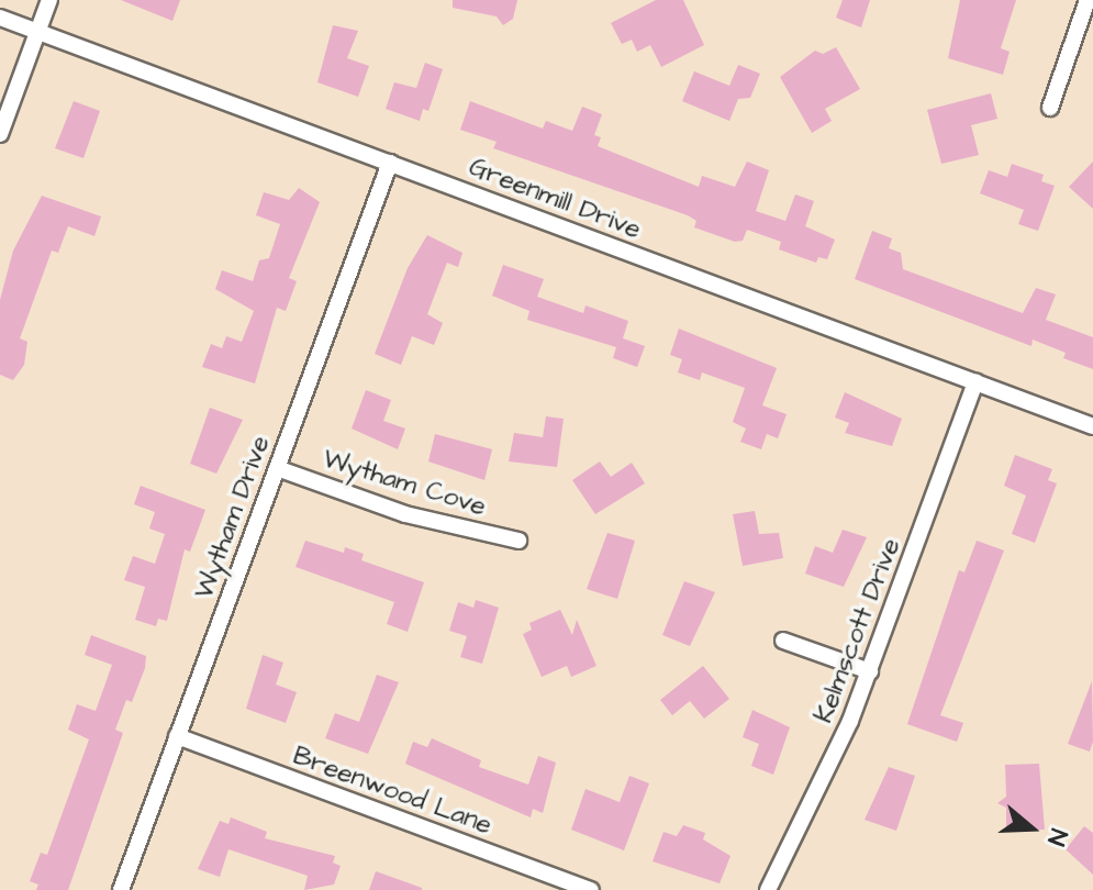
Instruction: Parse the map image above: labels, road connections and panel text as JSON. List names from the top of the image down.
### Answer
{
  "streets": {
    "street": [
      "Greenmill Drive",
      "Wytham Cove",
      "Wytham Drive",
      "Kelmscott Drive",
      "Breenwood Lane"
    ]
  },
  "crossings": [
    ["Greenmill Drive", "Wytham Drive"],
    ["Greenmill Drive", "Kelmscott Drive"],
    ["Wytham Cove", "Wytham Drive"],
    ["Wytham Drive", "Breenwood Lane"]
  ],
  "north": "right"
}
